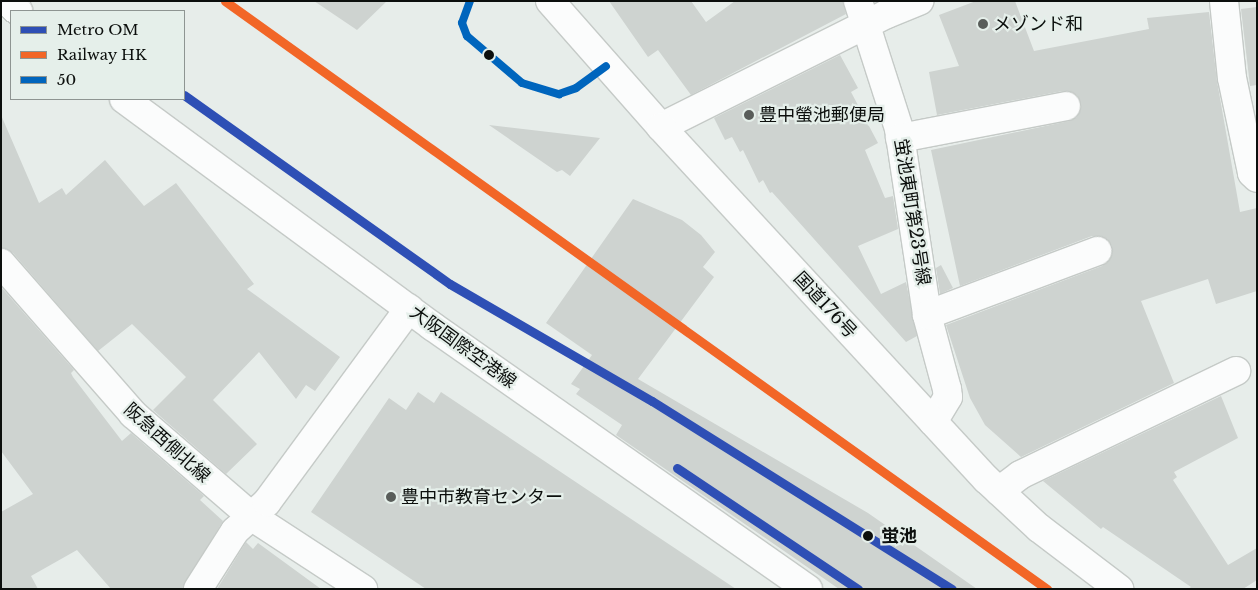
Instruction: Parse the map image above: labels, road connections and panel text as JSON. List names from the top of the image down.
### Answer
{
  "streets": {
    "main road": [
      "蛍池東町第23号線",
      "国道176号",
      "大阪国際空港線",
      "阪急西側北線"
    ]
  },
  "crossings": [
    ["蛍池東町第23号線", "国道176号"]
  ],
  "places": [
    "メゾンド和",
    "豊中螢池郵便局",
    "豊中市教育センター",
    "蛍池"
  ],
  "lines": ["rail line HK", "transit line 50", "metro line OM"],
  "legend": ["Metro OM", "Railway HK", "50"]
}
